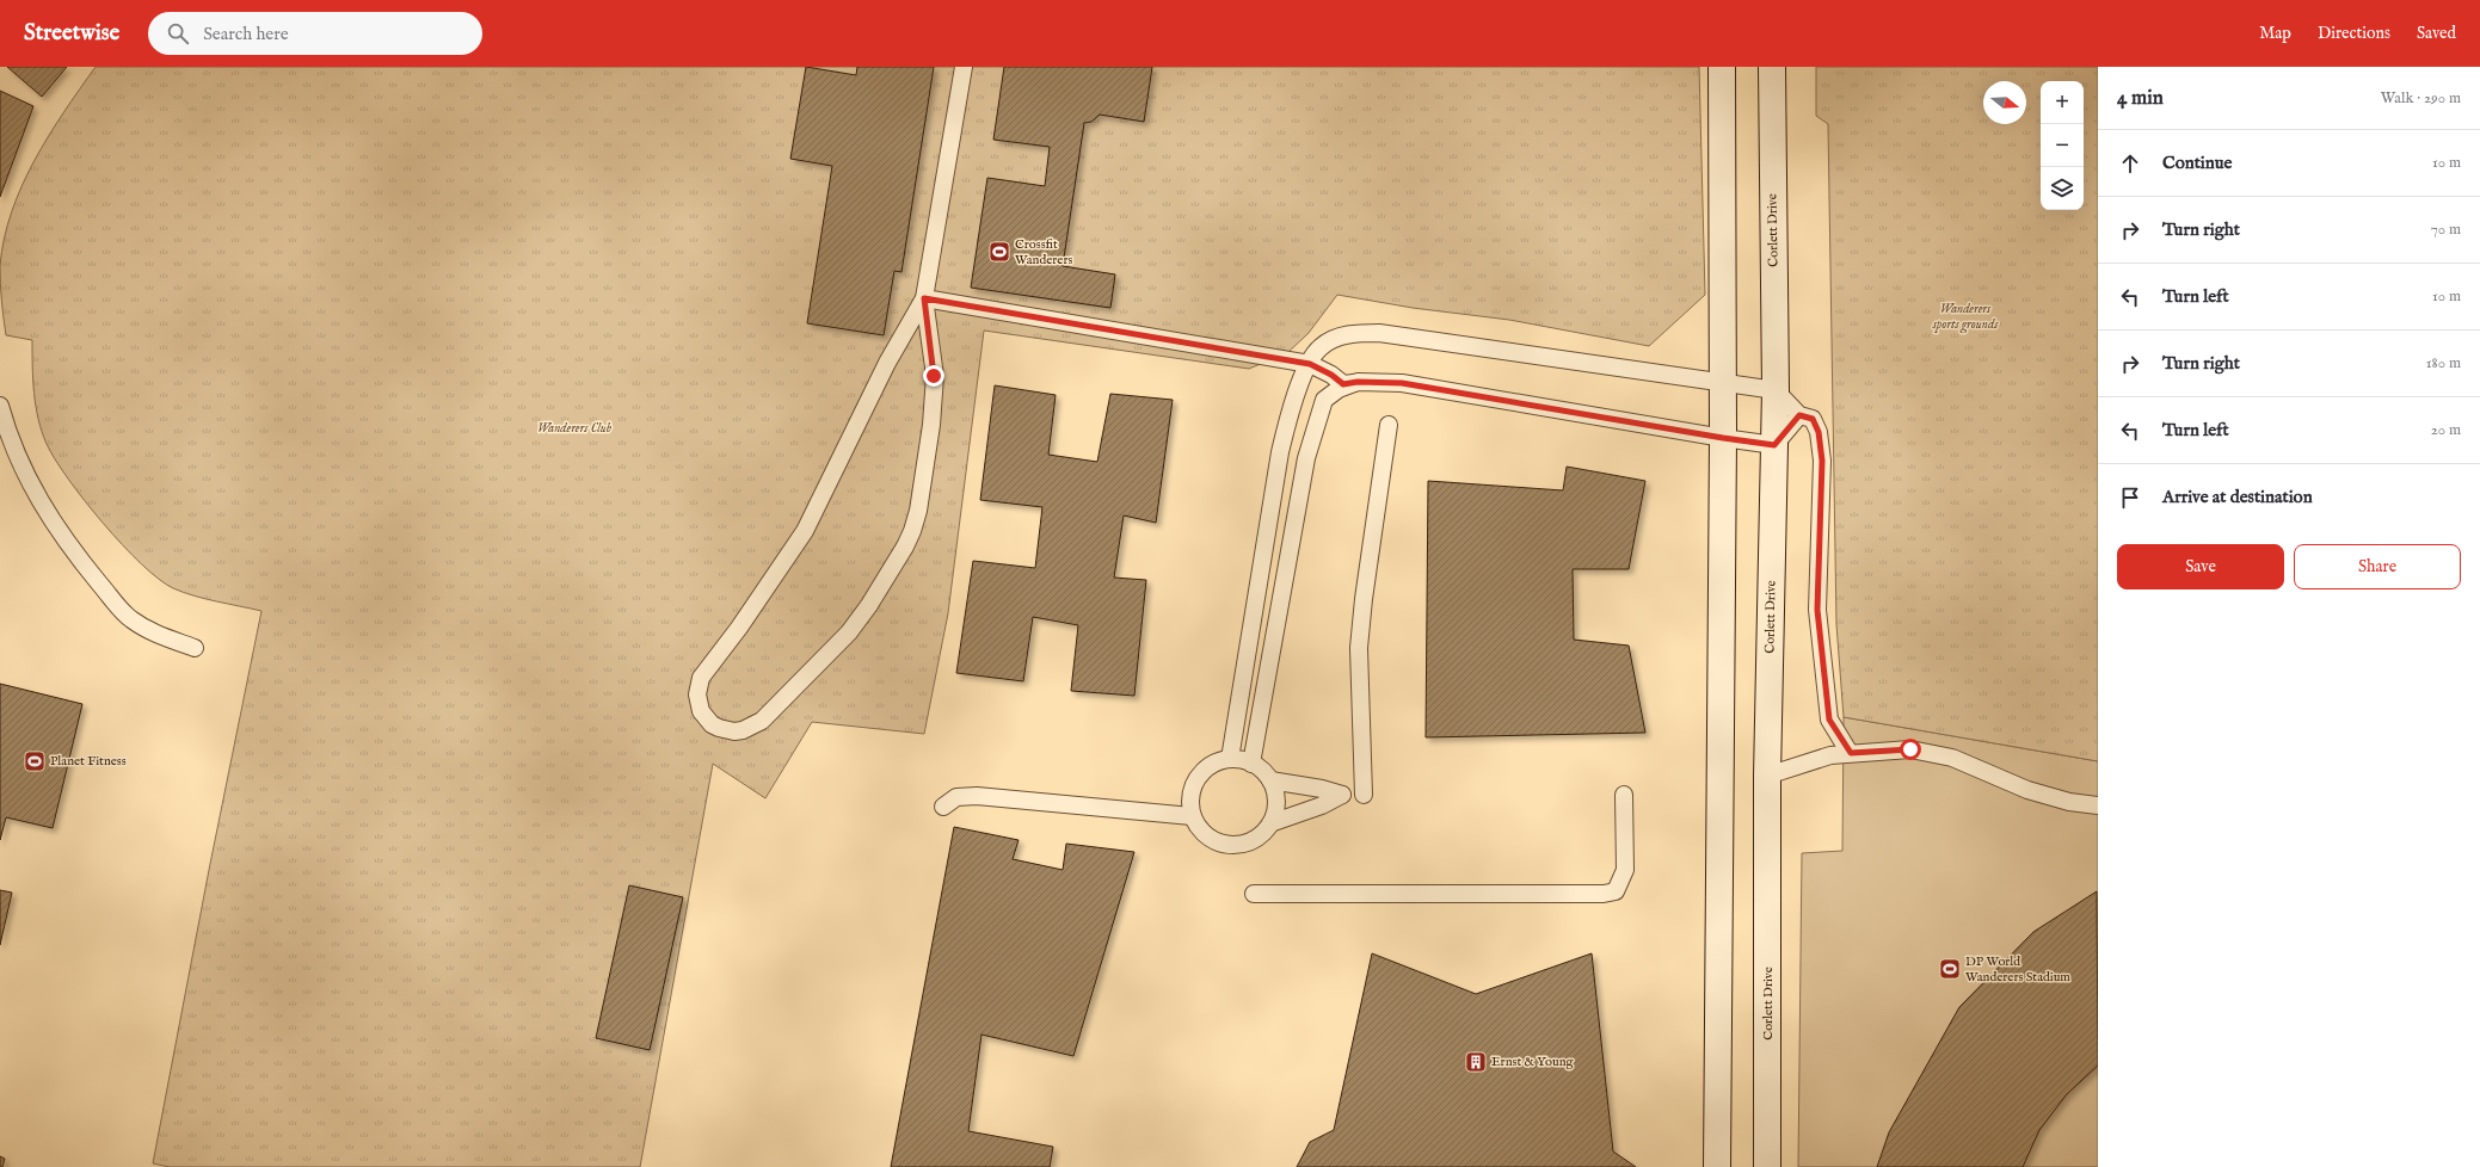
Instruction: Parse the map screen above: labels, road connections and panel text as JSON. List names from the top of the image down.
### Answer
{
  "streets": {
    "main road": ["Corlett Drive"]
  },
  "parks": ["Wanderers sports grounds", "Wanderers Club"],
  "places": {
    "sports": ["Crossfit Wanderers", "Planet Fitness", "DP World Wanderers Stadium"],
    "building": ["Ernst & Young"]
  },
  "north": "right",
  "page": {
    "header": "Streetwise",
    "search": "Search here",
    "nav": ["Map", "Directions", "Saved"],
    "heading": ["4 min", "Walk · 290 m"],
    "map_buttons": ["+", "−"],
    "list": [
      ["Continue", "10 m"],
      ["Turn right", "70 m"],
      ["Turn left", "10 m"],
      ["Turn right", "180 m"],
      ["Turn left", "20 m"],
      "Arrive at destination"
    ],
    "buttons": ["Save", "Share"]
  }
}
